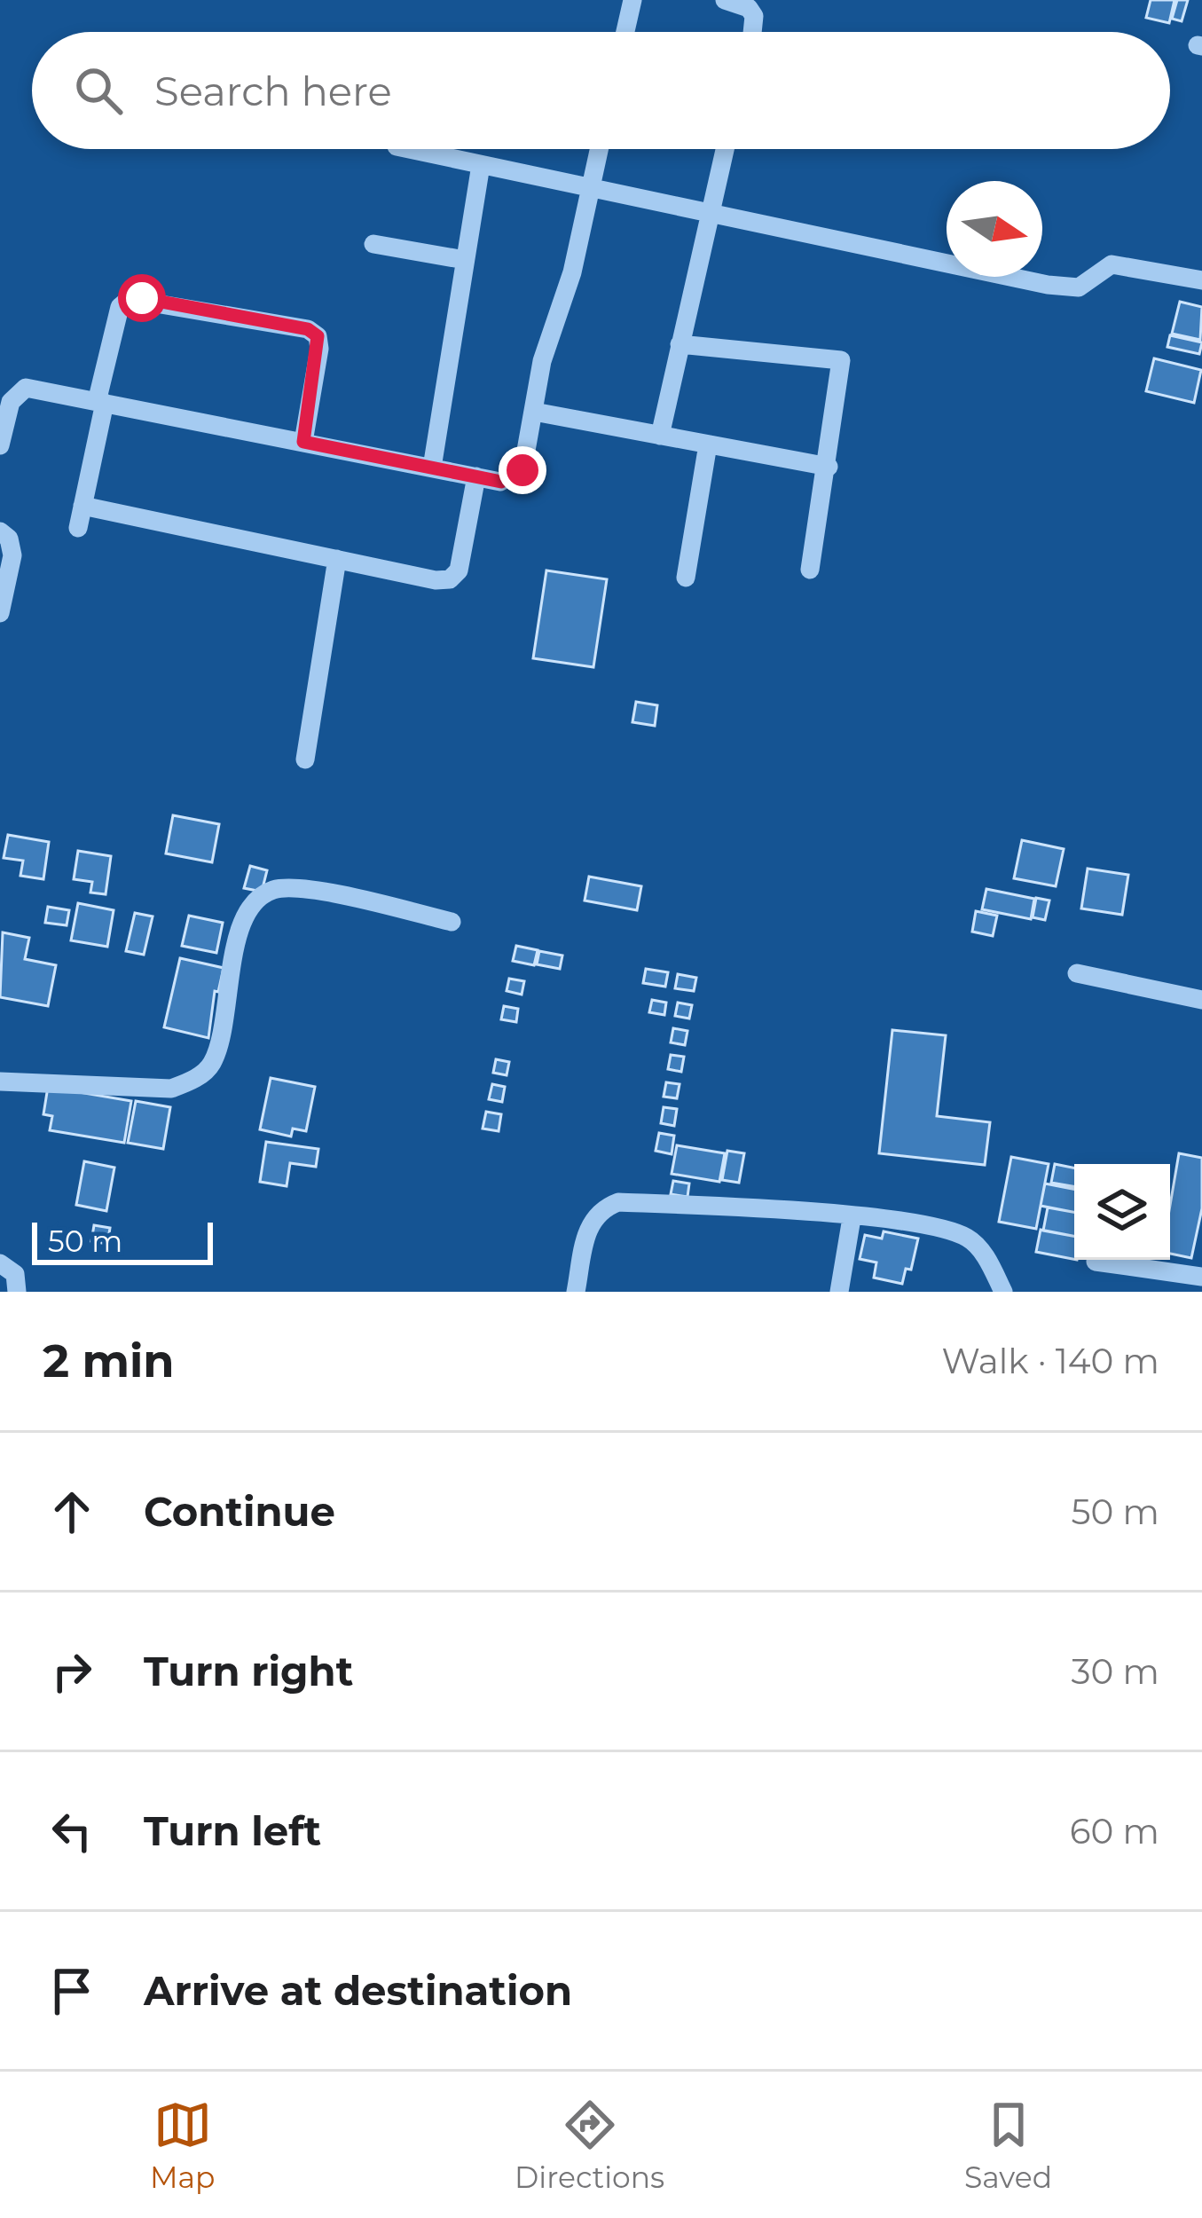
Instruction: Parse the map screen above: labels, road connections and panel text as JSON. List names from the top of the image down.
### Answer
{
  "scale_bar": "50 m",
  "north": "right",
  "page": {
    "search": "Search here",
    "scale": "50 m",
    "heading": ["2 min", "Walk · 140 m"],
    "list": [
      ["Continue", "50 m"],
      ["Turn right", "30 m"],
      ["Turn left", "60 m"],
      "Arrive at destination"
    ],
    "nav": ["Map", "Directions", "Saved"]
  }
}
